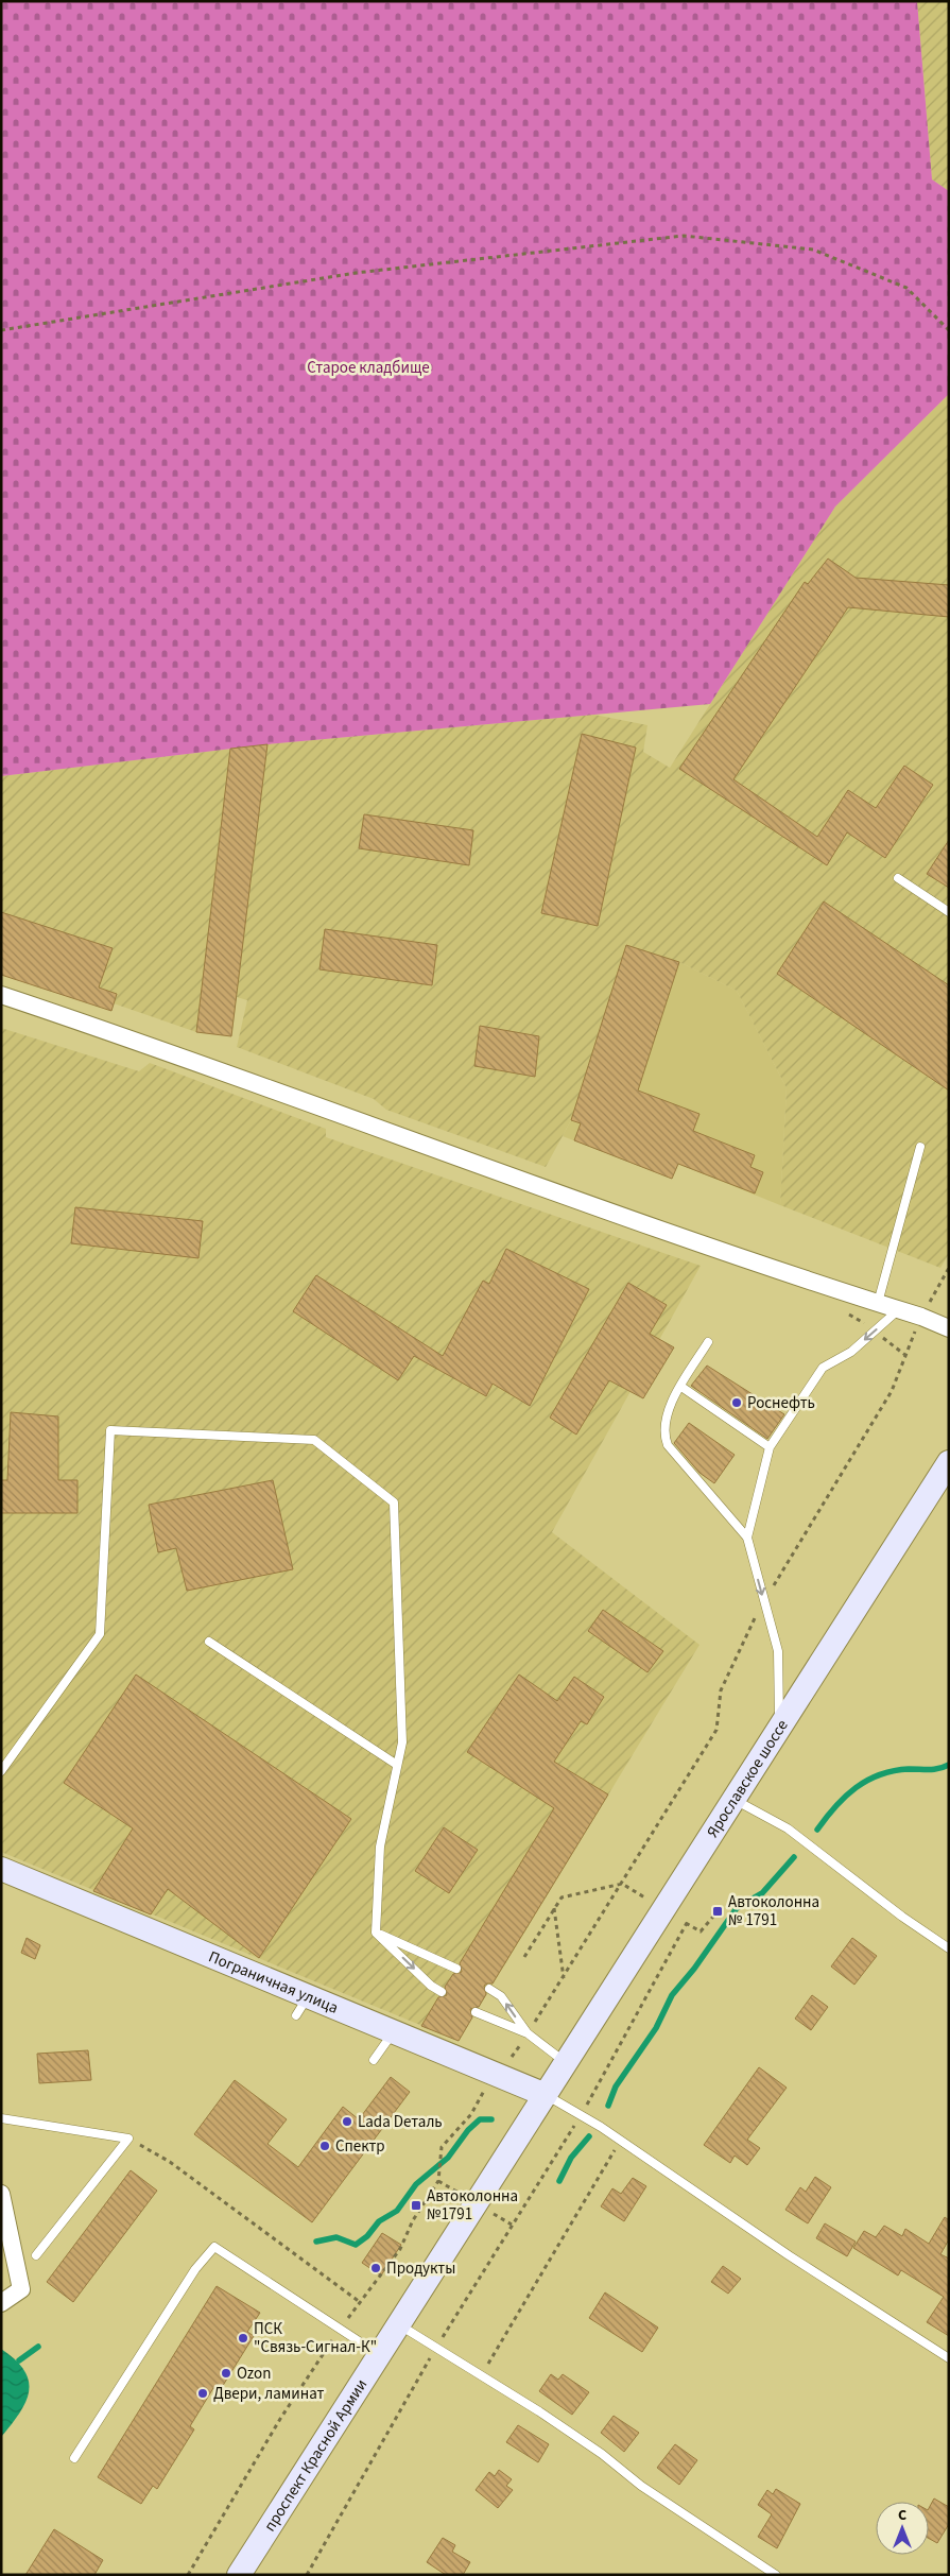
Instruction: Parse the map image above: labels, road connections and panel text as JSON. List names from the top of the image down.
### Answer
{
  "streets": {
    "main road": ["Ярославское шоссе", "Пограничная улица", "проспект Красной Армии"]
  },
  "crossings": [
    ["Ярославское шоссе", "Пограничная улица"],
    ["Ярославское шоссе", "проспект Красной Армии"],
    ["Пограничная улица", "проспект Красной Армии"]
  ],
  "parks": ["Старое кладбище"],
  "places": {
    "other": [
      "Роснефть",
      "Lada Dеталь",
      "Спектр",
      "Продукты",
      "ПСК \"Связь-Сигнал-К\"",
      "Ozon",
      "Двери, ламинат"
    ],
    "transit": ["Автоколонна № 1791", "Автоколонна №1791"]
  },
  "north": "top"
}
